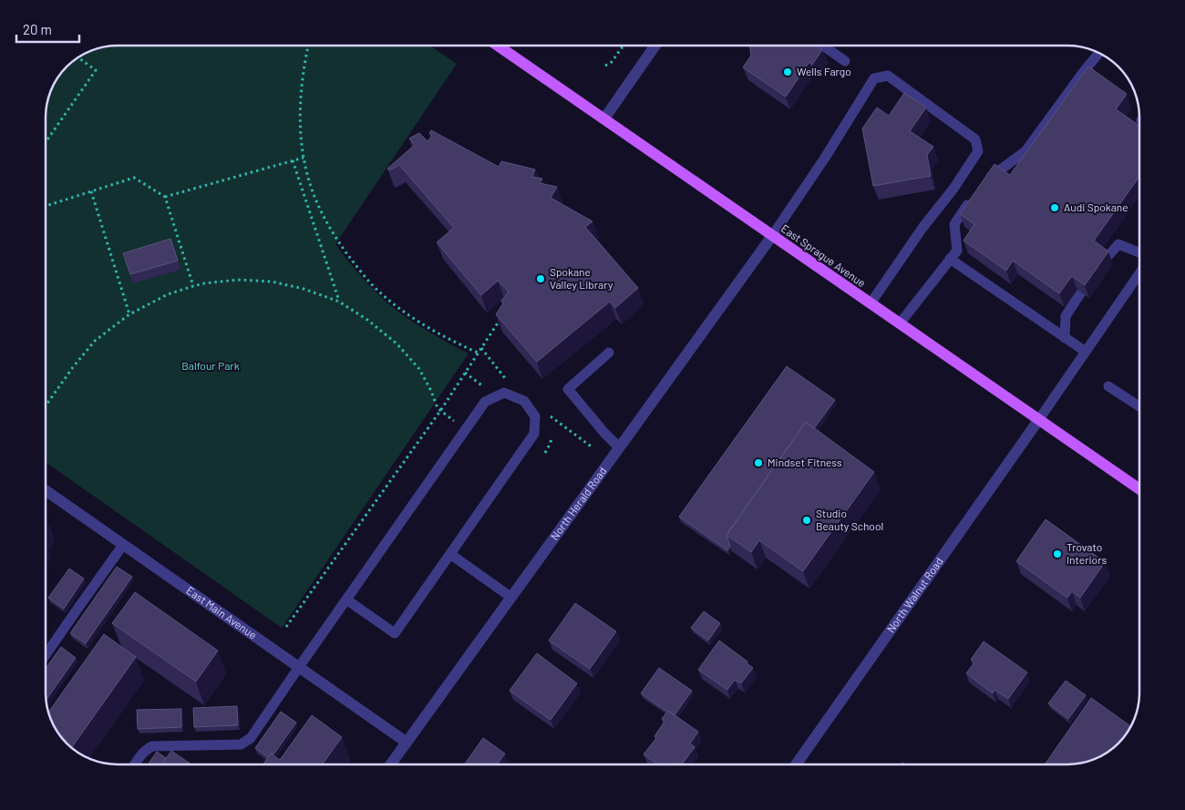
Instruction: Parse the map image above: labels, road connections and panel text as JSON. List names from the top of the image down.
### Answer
{
  "streets": {
    "main road": ["East Sprague Avenue"],
    "street": ["North Herald Road", "North Walnut Road", "East Main Avenue"]
  },
  "crossings": [
    ["East Sprague Avenue", "North Herald Road"],
    ["East Sprague Avenue", "North Walnut Road"],
    ["North Herald Road", "East Main Avenue"]
  ],
  "parks": ["Balfour Park"],
  "places": [
    "Wells Fargo",
    "Audi Spokane",
    "Spokane Valley Library",
    "Mindset Fitness",
    "Studio Beauty School",
    "Trovato Interiors"
  ],
  "scale_bar": "20 m"
}
